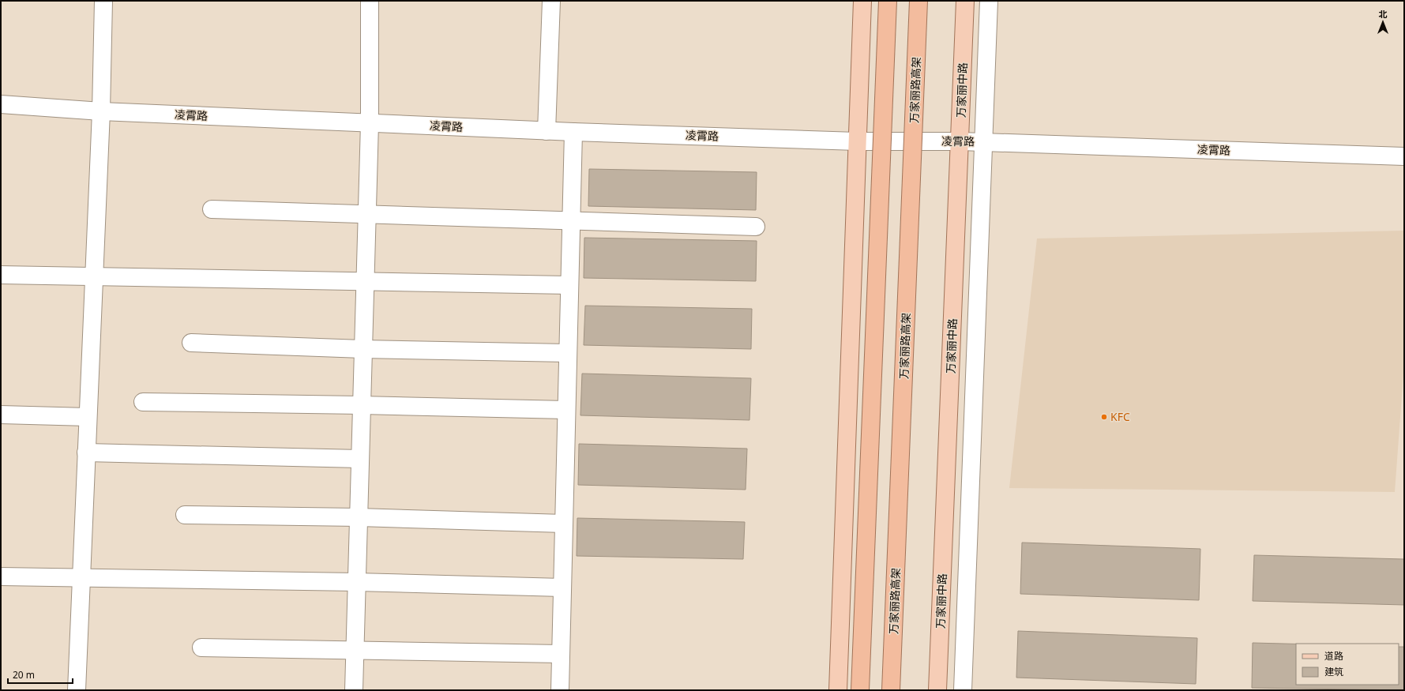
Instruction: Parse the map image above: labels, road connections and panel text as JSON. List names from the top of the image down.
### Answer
{
  "streets": {
    "highway": ["万家丽路高架"],
    "main road": ["万家丽中路"],
    "street": ["凌霄路"]
  },
  "crossings": [
    ["万家丽中路", "凌霄路"]
  ],
  "places": ["KFC"],
  "legend": ["道路", "建筑"],
  "scale_bar": "20 m",
  "north": "top"
}
